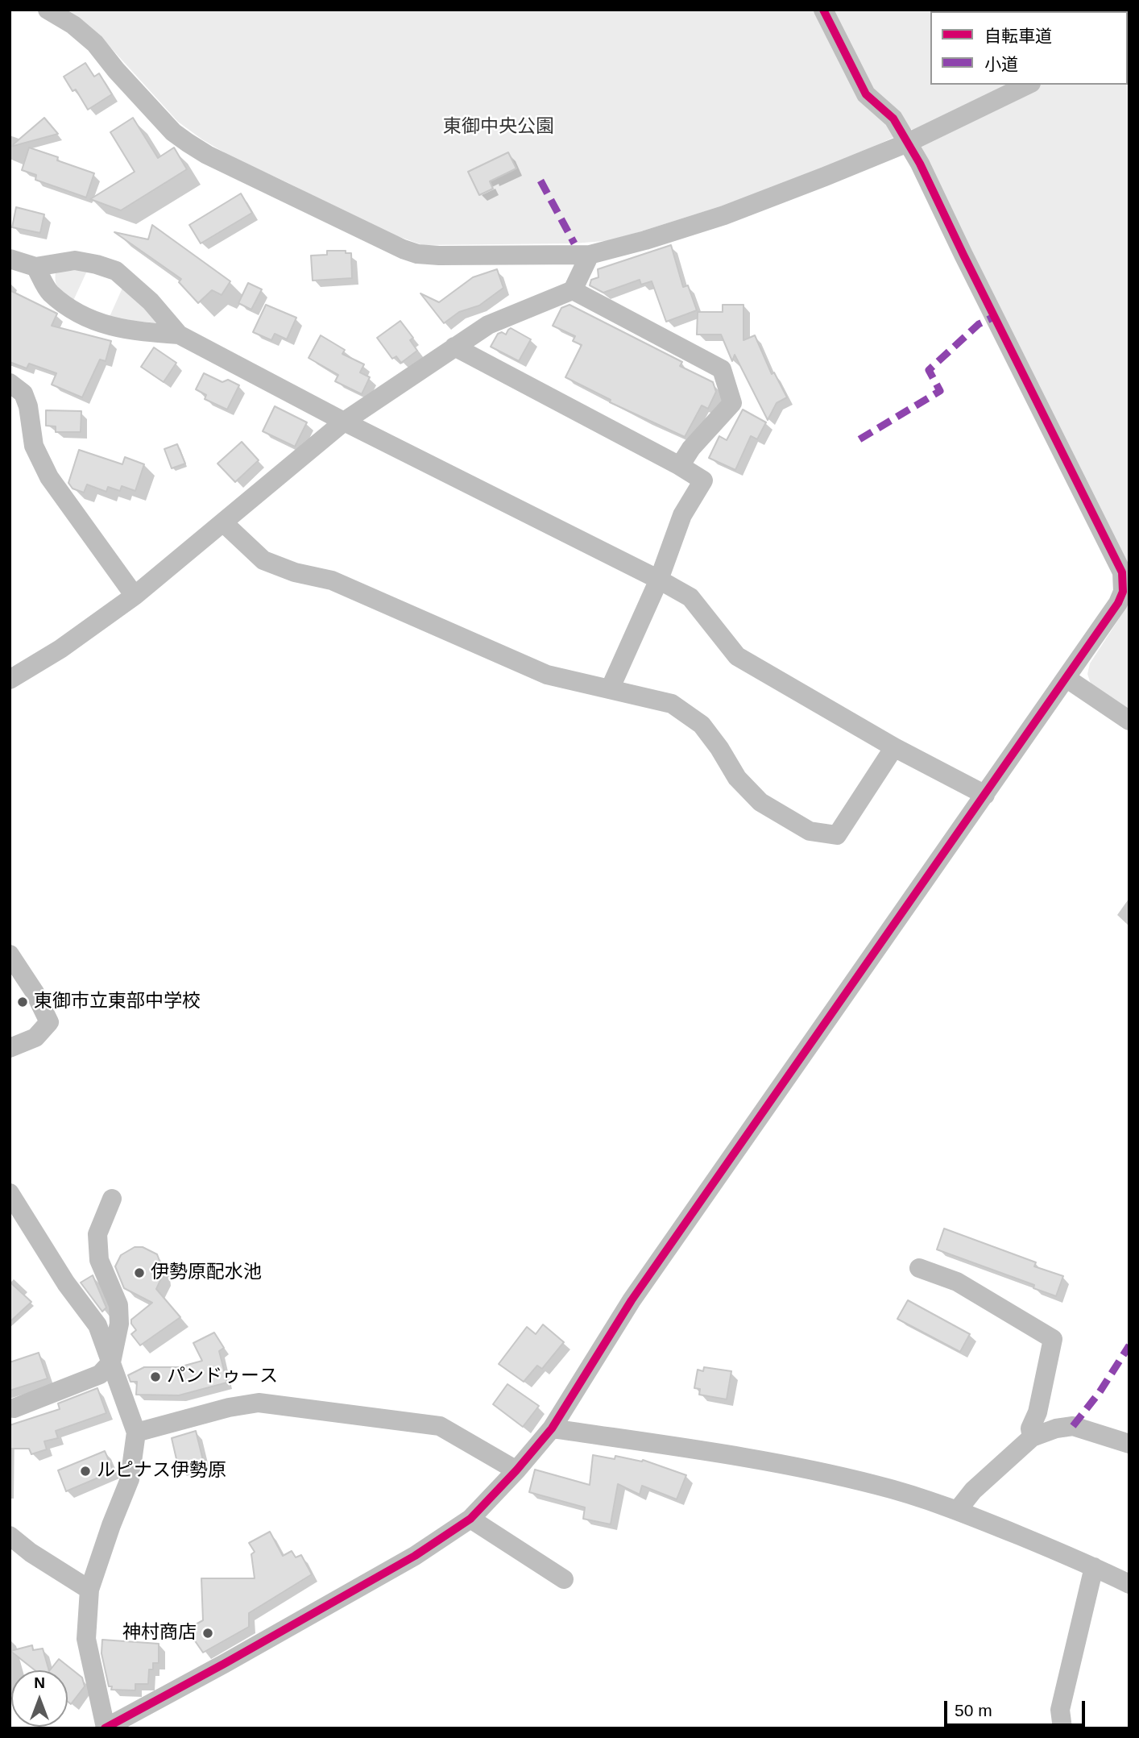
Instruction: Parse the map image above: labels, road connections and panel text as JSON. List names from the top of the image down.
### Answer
{
  "parks": ["東御中央公園"],
  "places": [
    "東御市立東部中学校",
    "伊勢原配水池",
    "パンドゥース",
    "ルピナス伊勢原",
    "神村商店"
  ],
  "legend": ["自転車道", "小道"],
  "scale_bar": "50 m",
  "north": "top"
}
